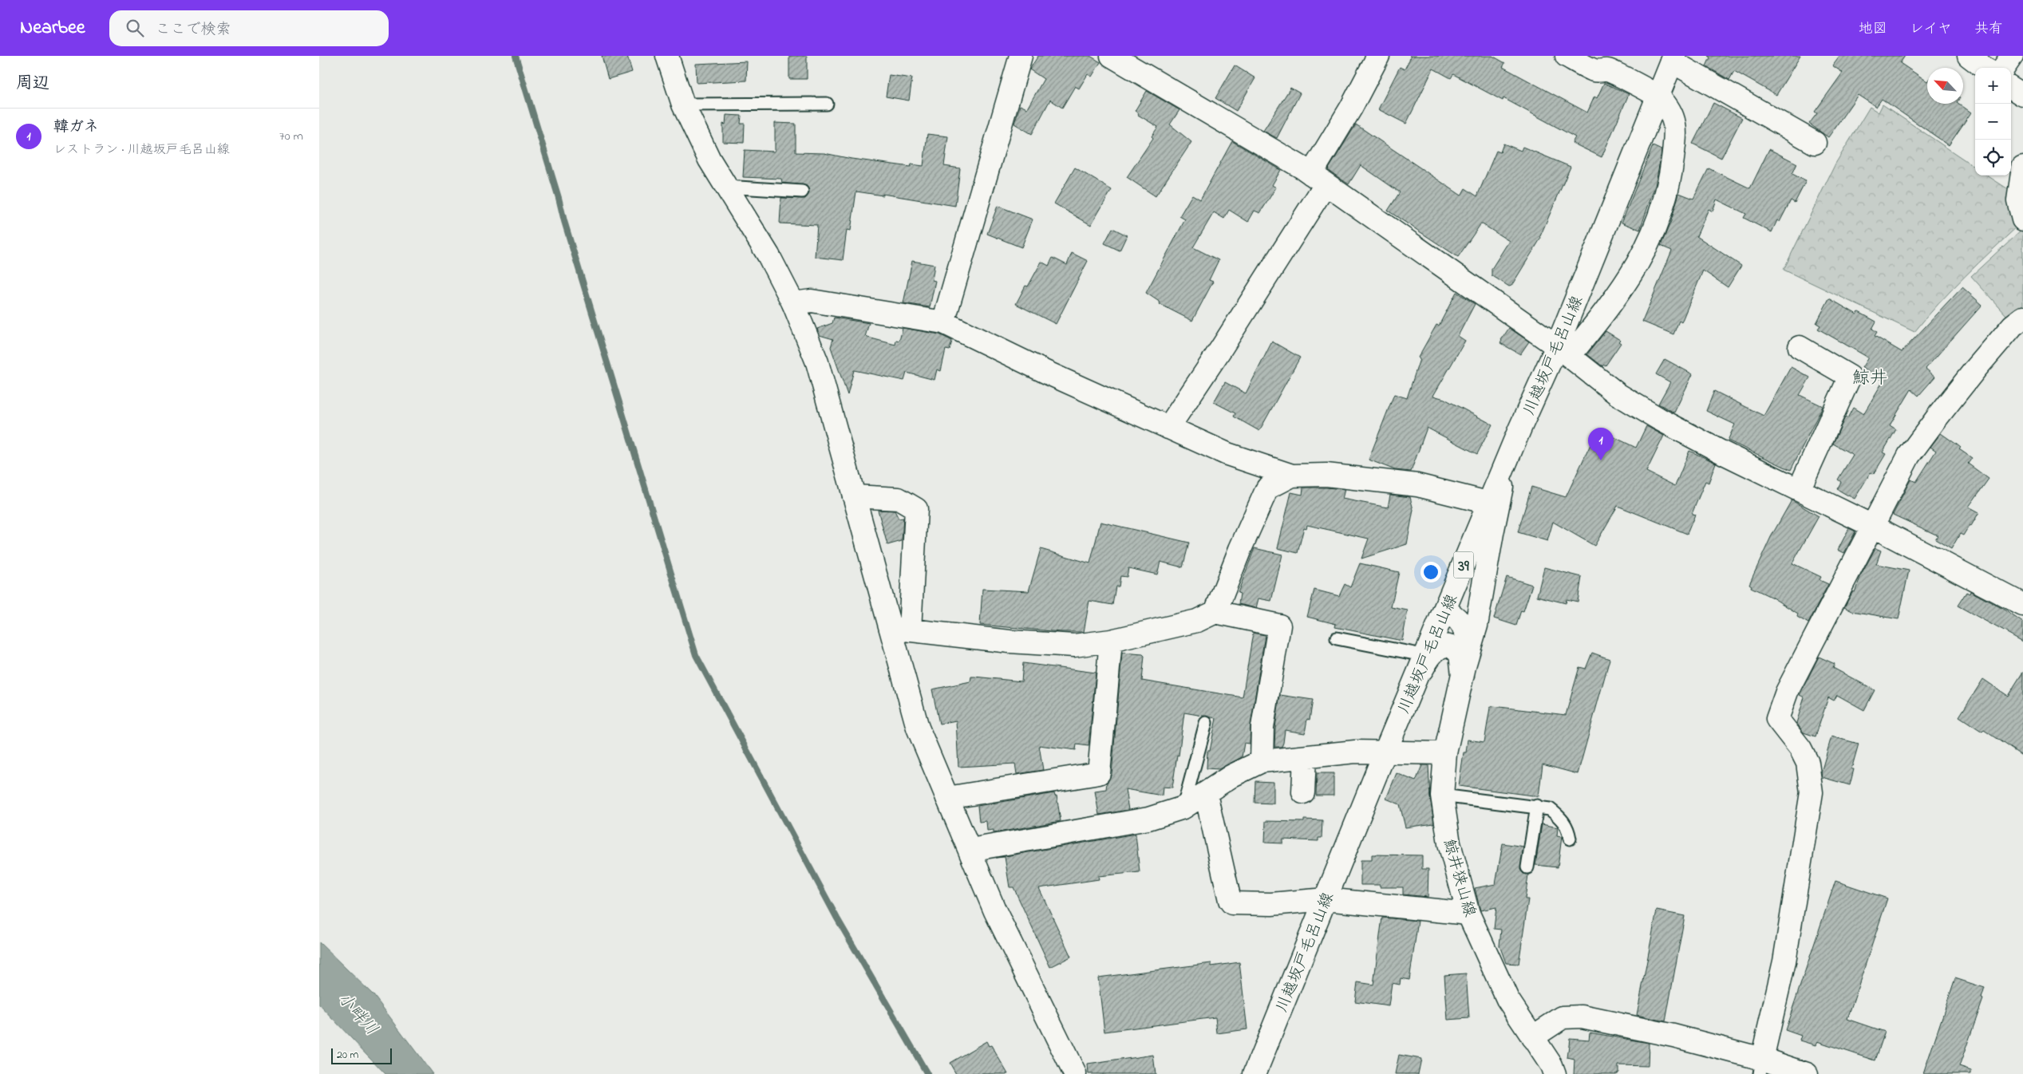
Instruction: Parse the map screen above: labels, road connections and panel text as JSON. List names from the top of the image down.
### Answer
{
  "streets": {
    "street": ["川越坂戸毛呂山線", "39", "鯨井狭山線"]
  },
  "districts": ["鯨井"],
  "water": ["小畔川"],
  "scale_bar": "20 m",
  "north": "top left",
  "page": {
    "header": "Nearbee",
    "search": "ここで検索",
    "nav": ["地図", "レイヤ", "共有"],
    "heading": "周辺",
    "map_buttons": ["+", "−"],
    "list": [
      {
        "mark": "1",
        "name": "韓ガネ",
        "note": "レストラン · 川越坂戸毛呂山線",
        "value": "70 m"
      }
    ],
    "pins": "1",
    "scale": "20 m"
  }
}
